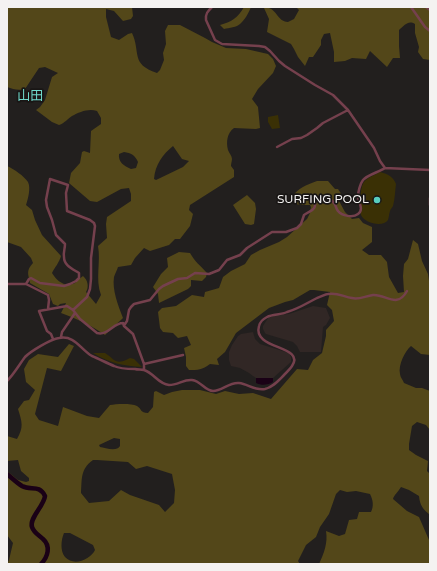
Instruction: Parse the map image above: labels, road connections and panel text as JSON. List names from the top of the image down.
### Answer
{
  "districts": ["山田"],
  "places": ["SURFING POOL"]
}
